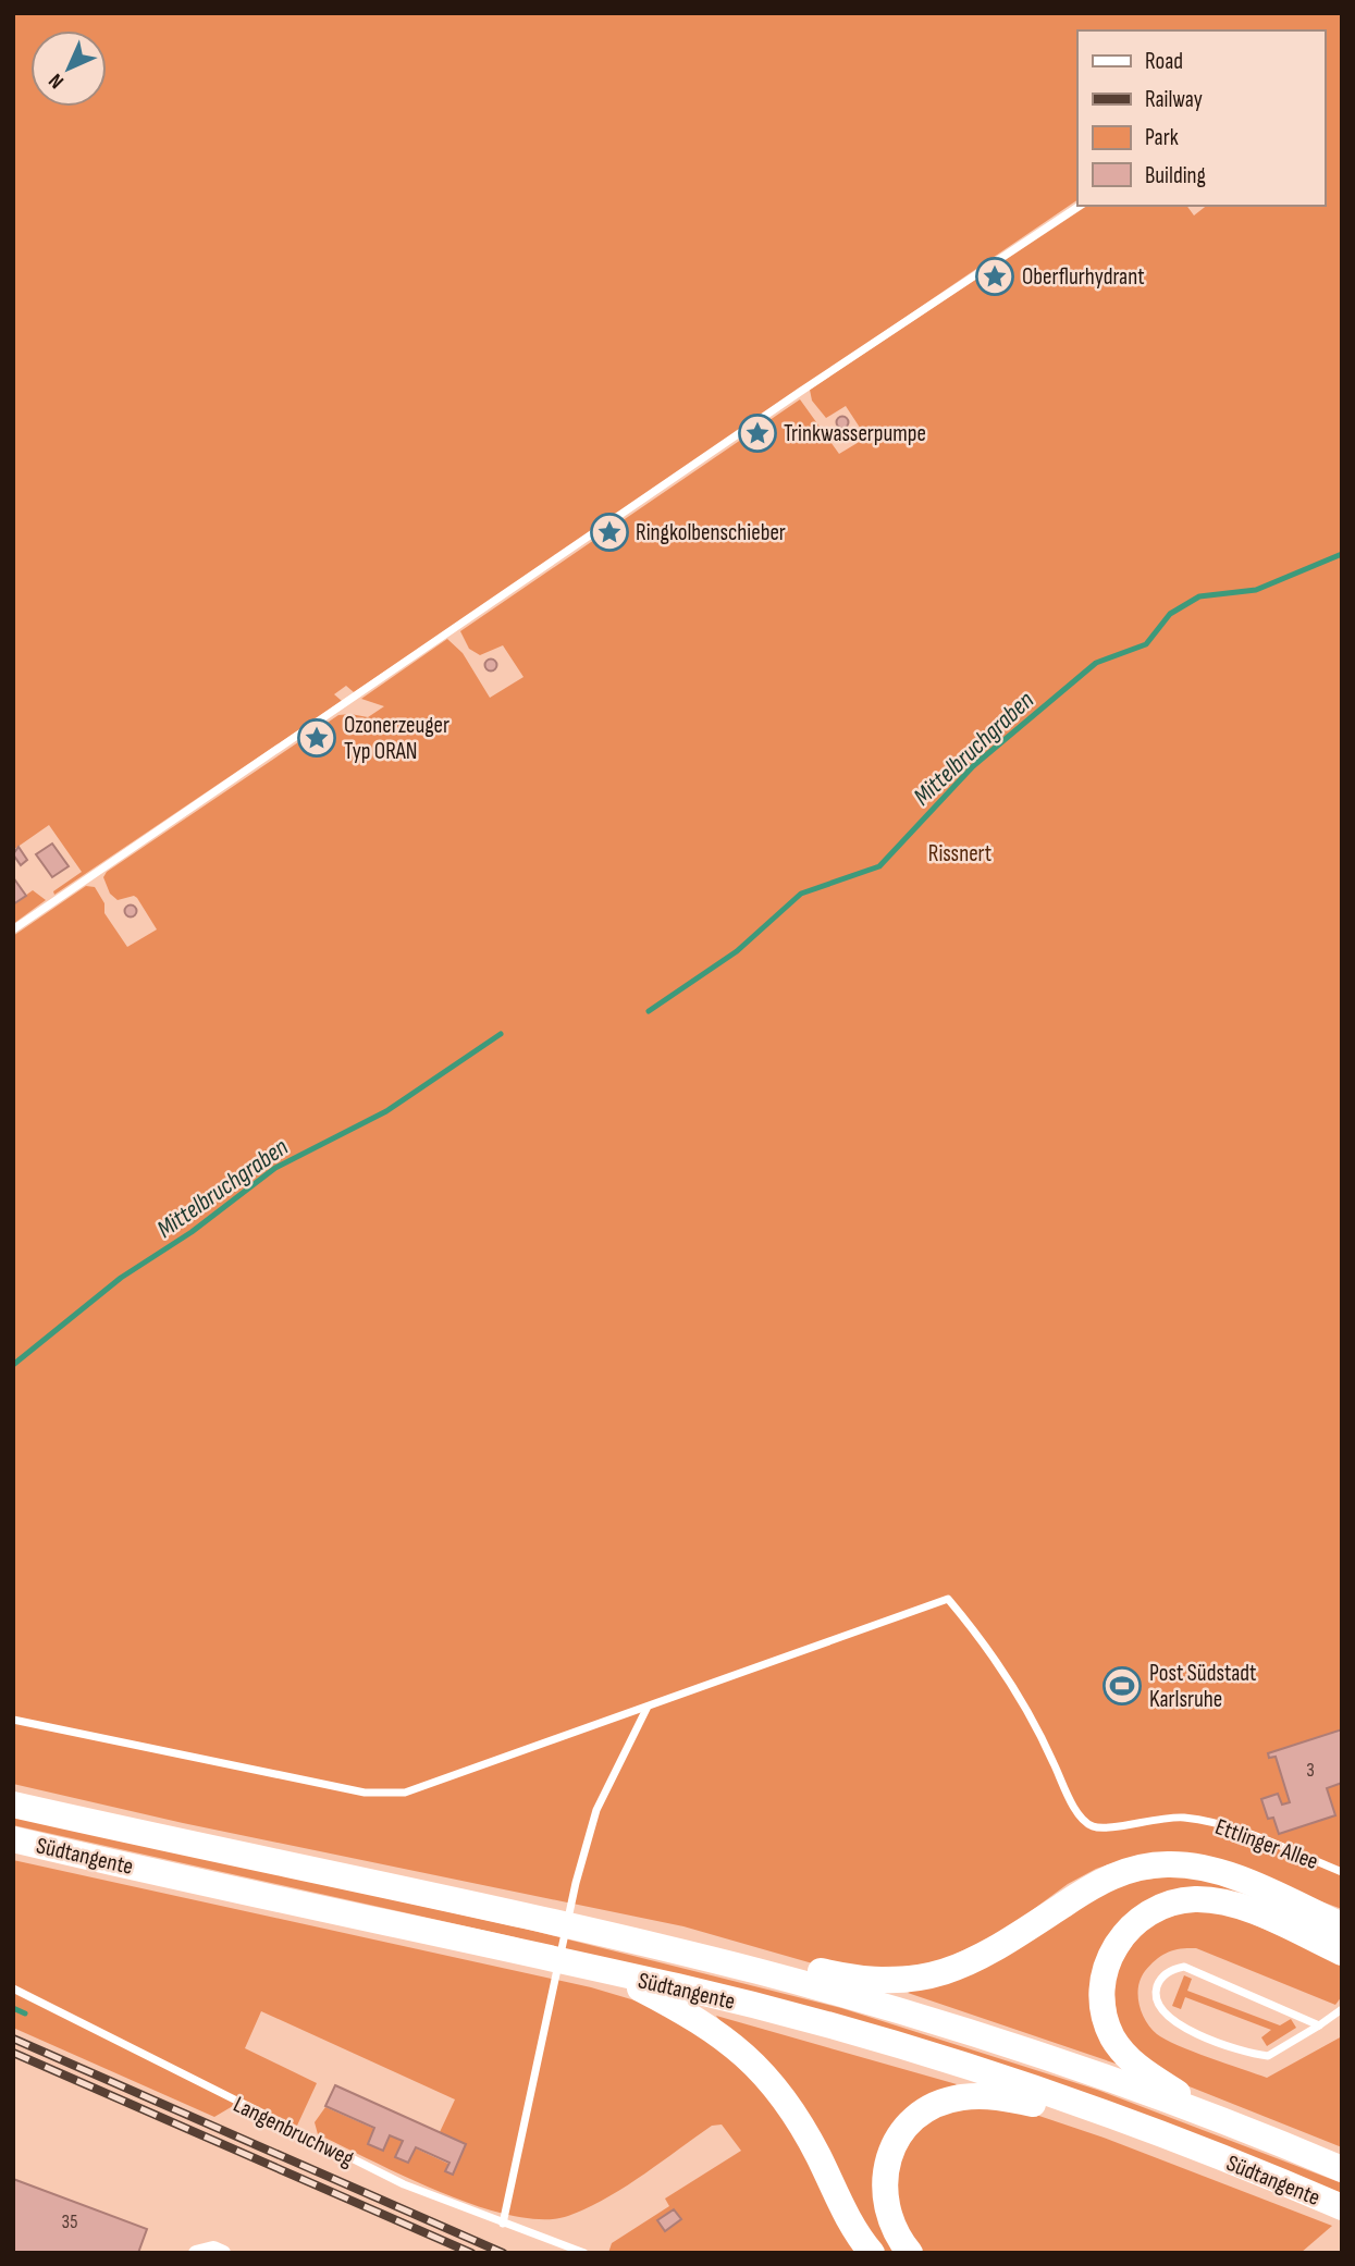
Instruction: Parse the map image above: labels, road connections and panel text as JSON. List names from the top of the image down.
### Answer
{
  "streets": {
    "highway": ["Südtangente"],
    "lane": ["Ettlinger Allee", "Langenbruchweg"]
  },
  "water": ["Mittelbruchgraben"],
  "parks": ["Rissnert"],
  "places": {
    "place": [
      "Oberflurhydrant",
      "Trinkwasserpumpe",
      "Ringkolbenschieber",
      "Ozonerzeuger Typ ORAN"
    ],
    "sports": ["Post Südstadt Karlsruhe"]
  },
  "house_numbers": ["3", "35"],
  "legend": [
    "Road",
    "Railway",
    "Park",
    "Building"
  ],
  "north": "bottom left"
}
